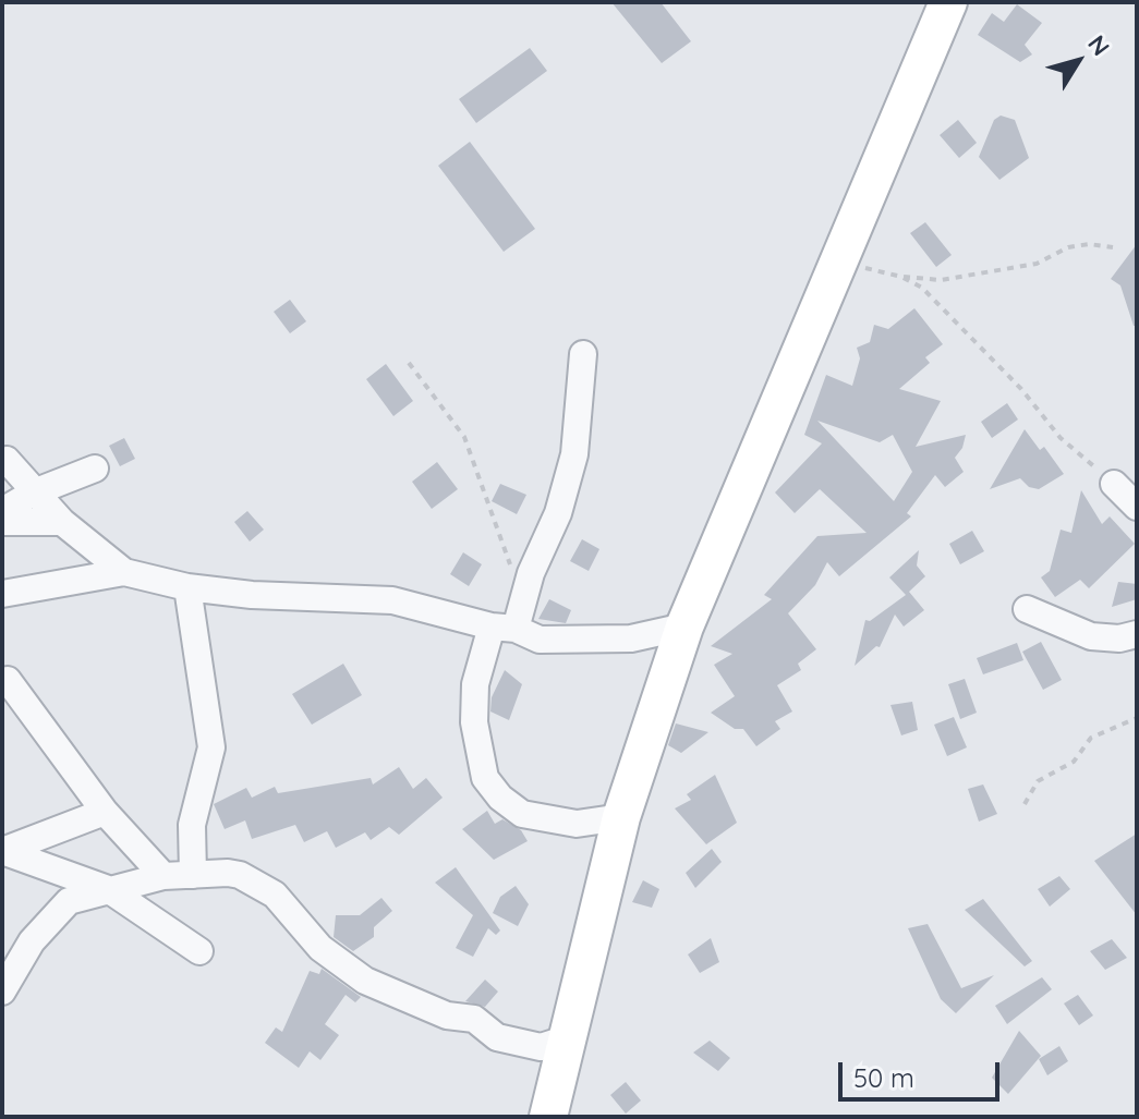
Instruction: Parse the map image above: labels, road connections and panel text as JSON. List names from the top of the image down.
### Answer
{
  "scale_bar": "50 m",
  "north": "top right"
}
